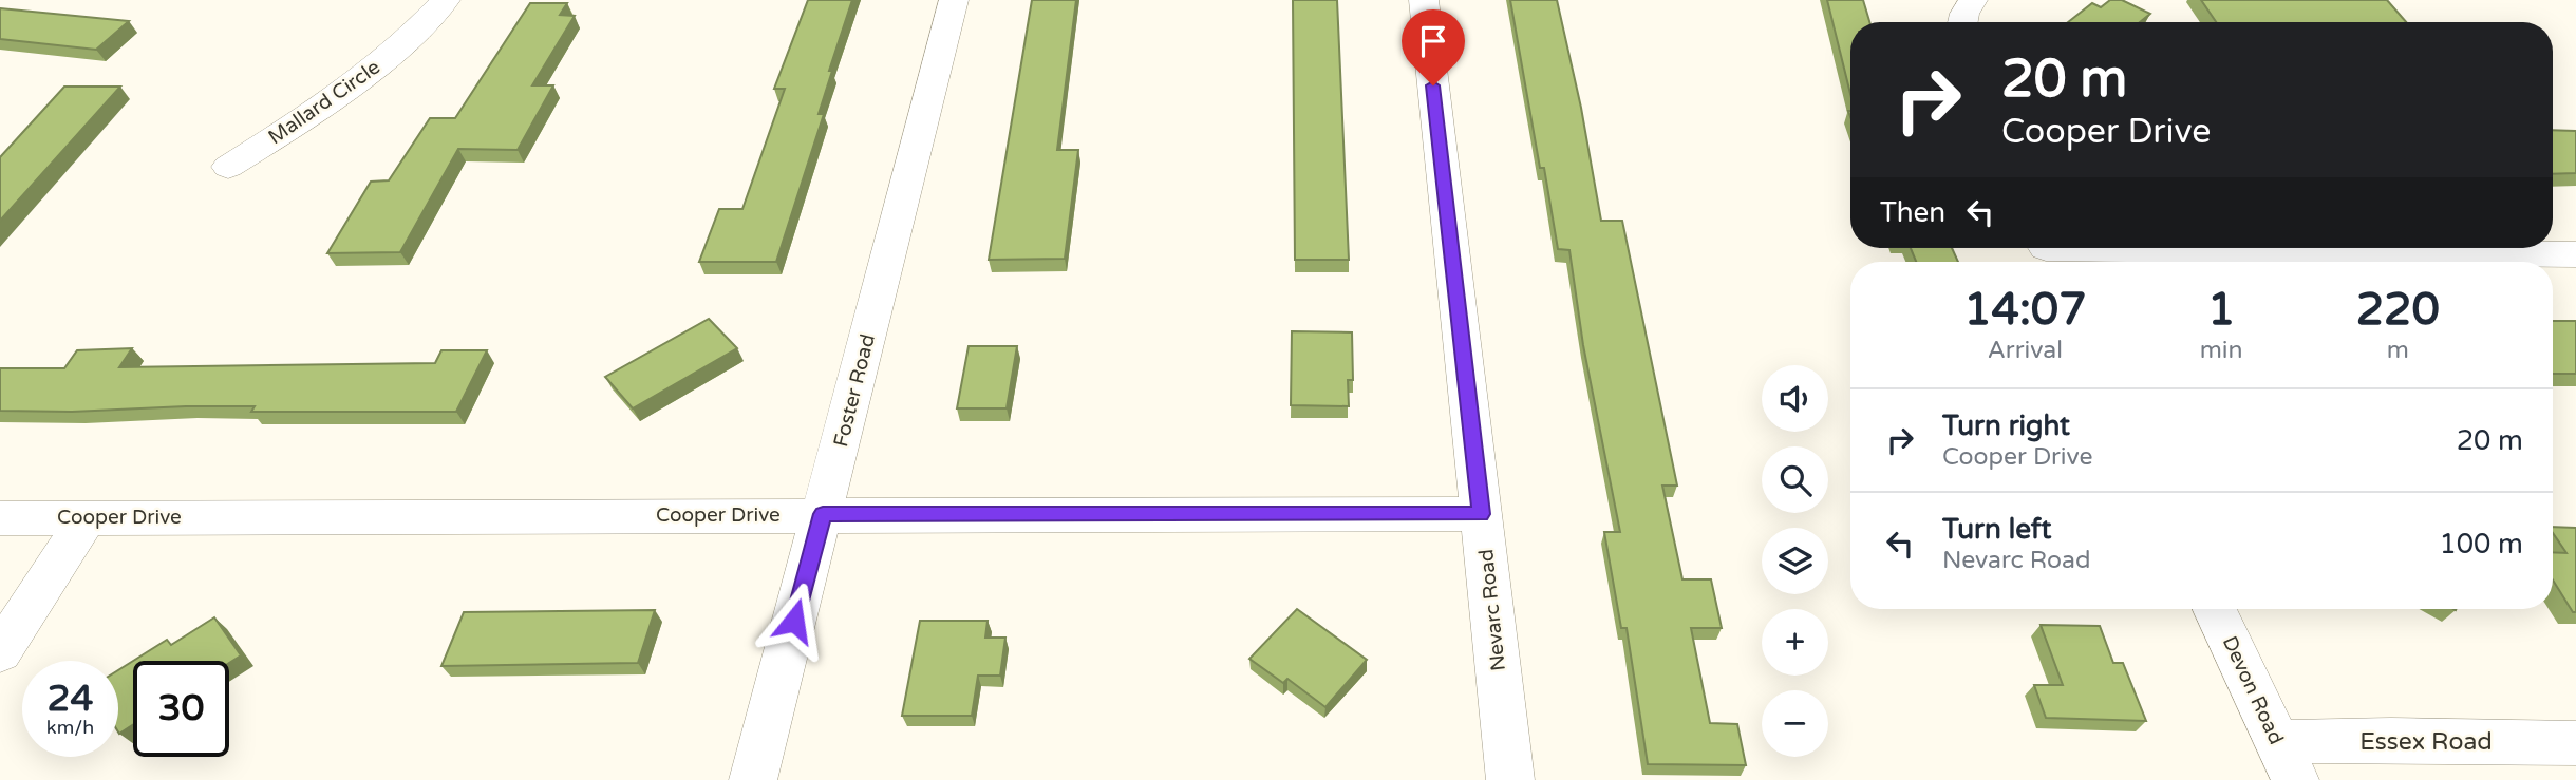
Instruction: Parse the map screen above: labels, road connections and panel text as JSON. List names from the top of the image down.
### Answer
{
  "streets": {
    "street": [
      "Mallard Circle",
      "Foster Road",
      "Cooper Drive",
      "Nevarc Road",
      "Devon Road",
      "Essex Road"
    ]
  },
  "crossings": [
    ["Foster Road", "Cooper Drive"],
    ["Cooper Drive", "Nevarc Road"],
    ["Devon Road", "Essex Road"]
  ],
  "page": {
    "turn": ["20 m", "Cooper Drive"],
    "then": "Then",
    "eta": [
      "14:07",
      "Arrival",
      "1",
      "min",
      "220",
      "m"
    ],
    "map_buttons": ["+", "−"],
    "list": [
      {
        "name": "Turn right",
        "note": "Cooper Drive",
        "value": "20 m"
      },
      {
        "name": "Turn left",
        "note": "Nevarc Road",
        "value": "100 m"
      }
    ],
    "speed": "24 km/h",
    "limit": "30"
  }
}
